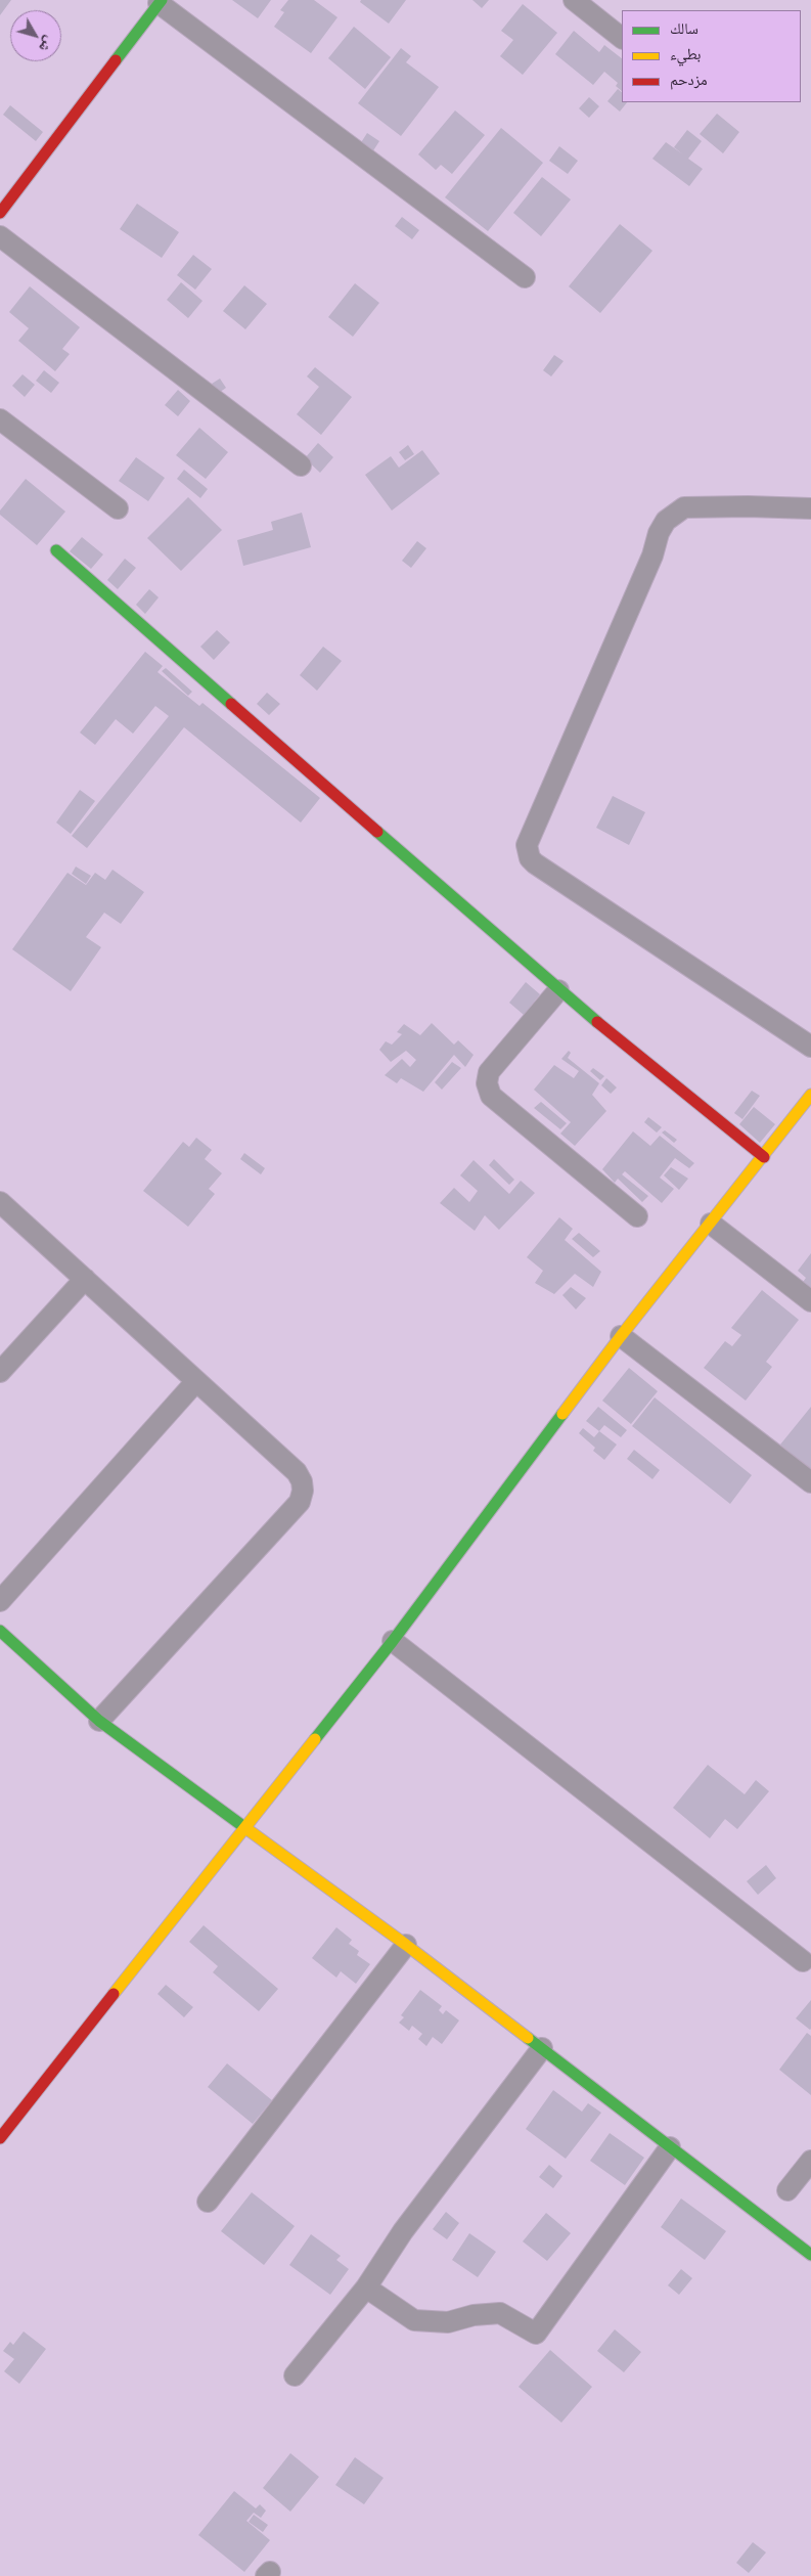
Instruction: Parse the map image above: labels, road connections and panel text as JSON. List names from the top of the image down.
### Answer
{
  "legend": ["سالك", "بطيء", "مزدحم"],
  "north": "bottom right"
}
